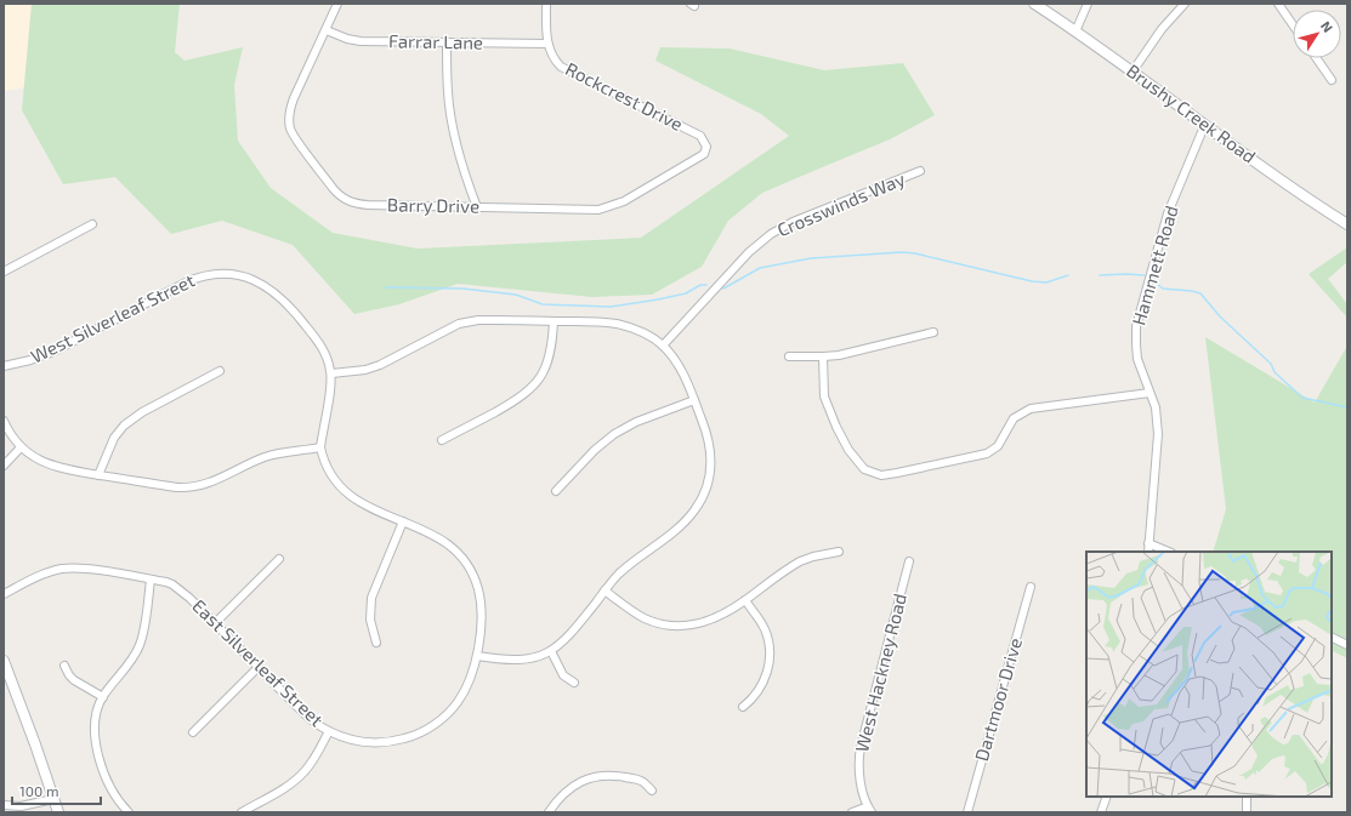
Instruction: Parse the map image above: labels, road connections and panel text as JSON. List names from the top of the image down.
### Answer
{
  "streets": {
    "main road": ["Brushy Creek Road"],
    "street": [
      "Farrar Lane",
      "Rockcrest Drive",
      "Crosswinds Way",
      "Barry Drive",
      "Hammett Road",
      "West Silverleaf Street",
      "East Silverleaf Street",
      "West Hackney Road",
      "Dartmoor Drive"
    ]
  },
  "crossings": [
    ["Farrar Lane", "Rockcrest Drive"],
    ["Farrar Lane", "Barry Drive"],
    ["Rockcrest Drive", "Barry Drive"],
    ["Brushy Creek Road", "Hammett Road"],
    ["West Silverleaf Street", "East Silverleaf Street"]
  ],
  "scale_bar": "100 m",
  "north": "top right"
}
